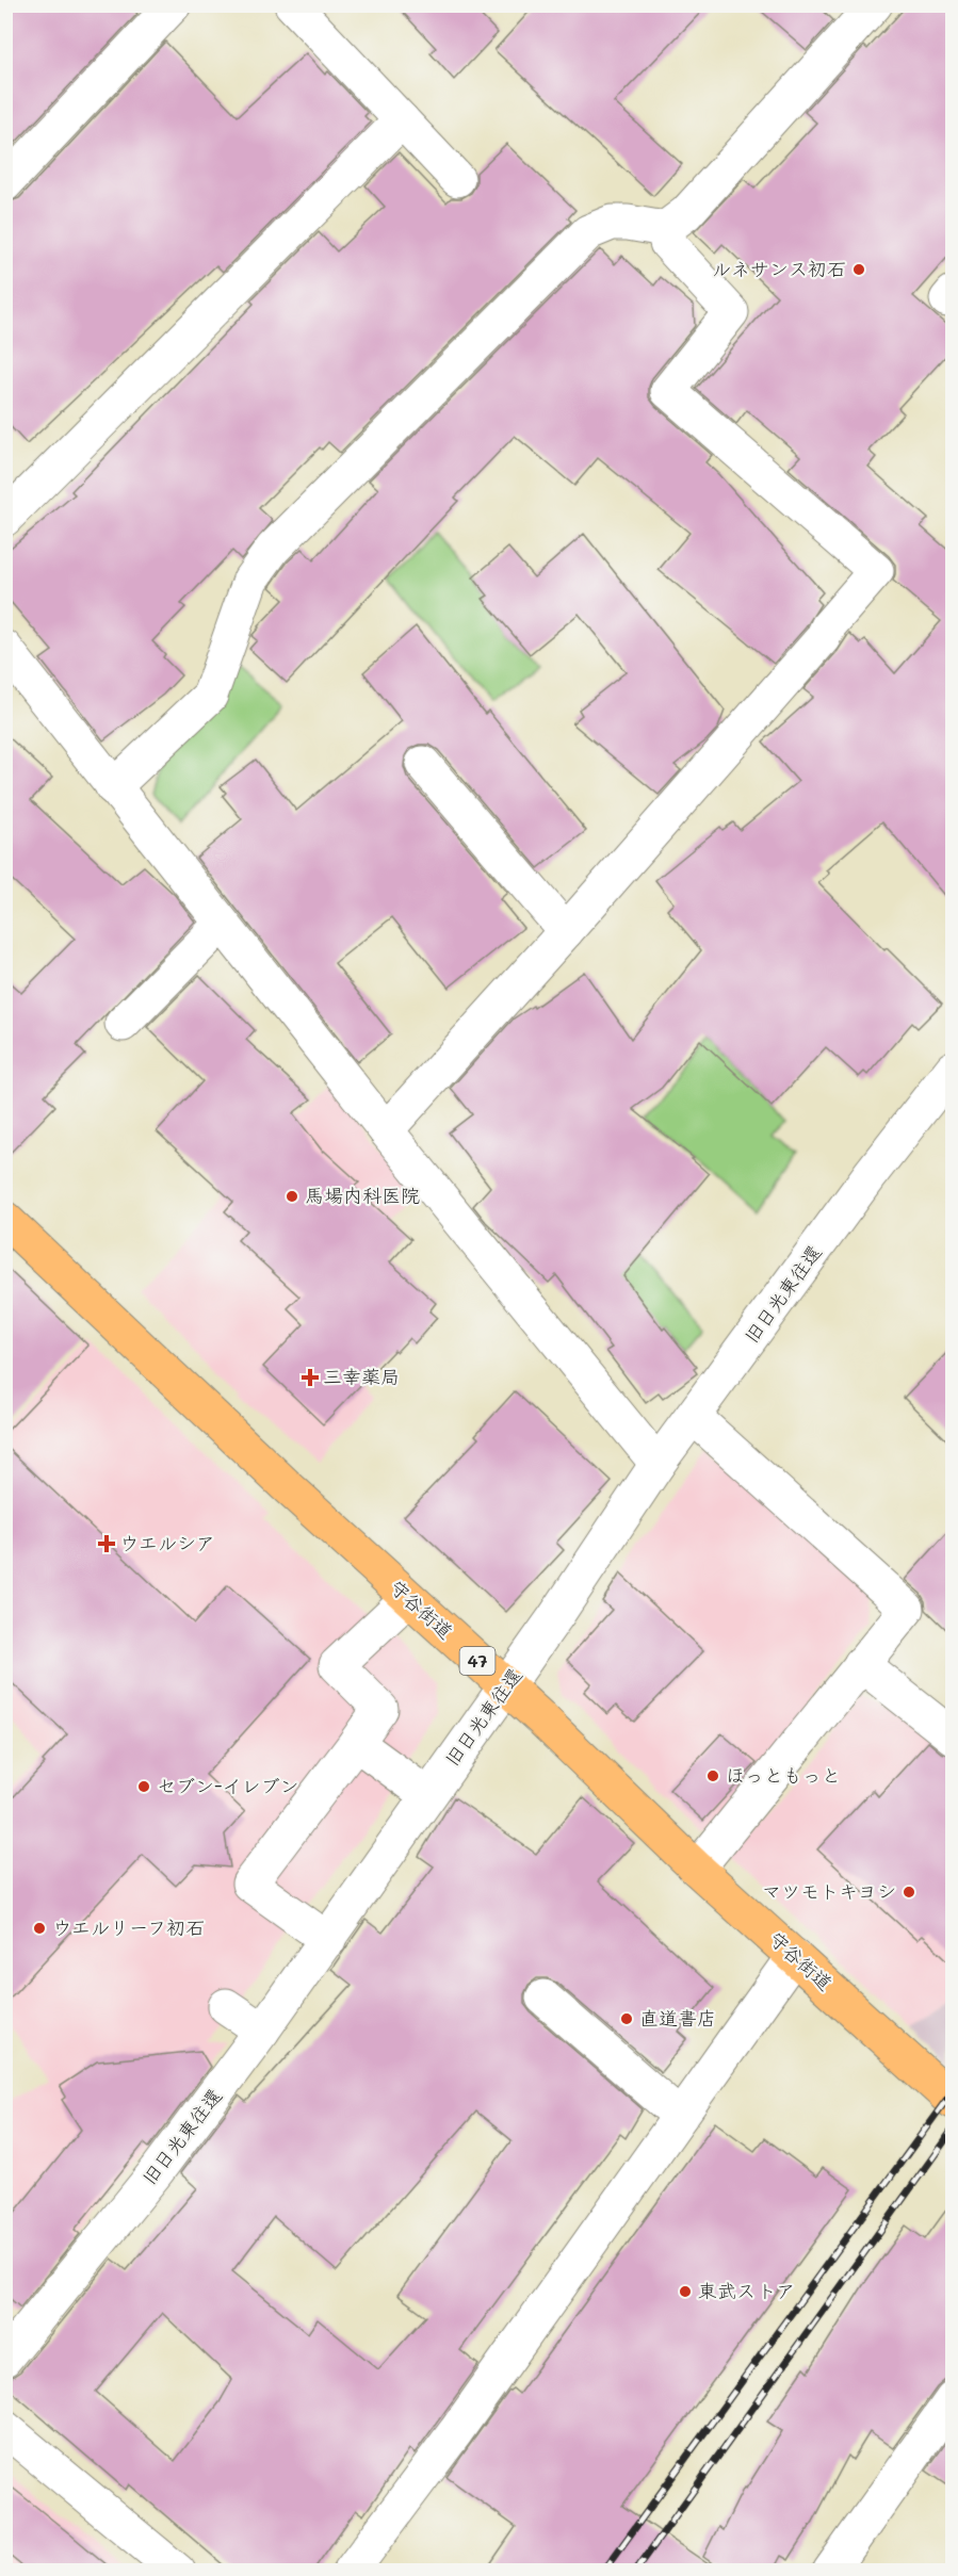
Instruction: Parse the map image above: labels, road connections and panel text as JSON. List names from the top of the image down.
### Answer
{
  "streets": {
    "main road": ["守谷街道", "47"],
    "street": ["旧日光東往還"]
  },
  "crossings": [
    ["旧日光東往還", "守谷街道"]
  ],
  "places": {
    "other": [
      "ルネサンス初石",
      "馬場内科医院",
      "ほっともっと",
      "セブン-イレブン",
      "マツモトキヨシ",
      "ウエルリーフ初石",
      "直道書店",
      "東武ストア"
    ],
    "health": ["三幸薬局", "ウエルシア"]
  }
}
